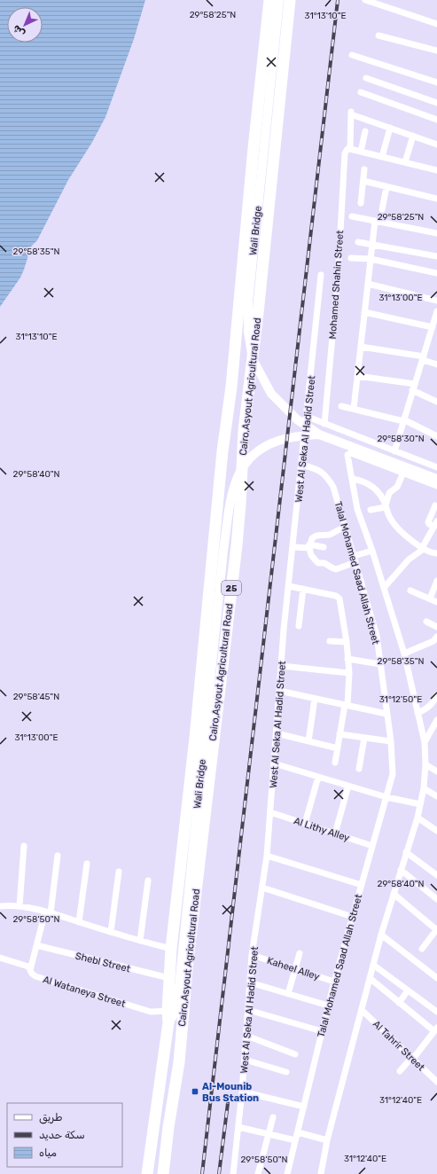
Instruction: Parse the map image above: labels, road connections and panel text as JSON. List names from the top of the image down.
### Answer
{
  "streets": {
    "highway": ["Cairo,Asyout Agricultural Road", "25"],
    "main road": ["Wali Bridge"],
    "street": [
      "Mohamed Shahin Street",
      "West Al Seka Al Hadid Street",
      "Talal Mohamed Saad Allah Street",
      "Al Lithy Alley",
      "Shebl Street",
      "Kaheel Alley",
      "Al Wataneya Street",
      "Al Tahrir Street"
    ]
  },
  "crossings": [
    ["Wali Bridge", "Cairo,Asyout Agricultural Road"],
    ["Wali Bridge", "Al Wataneya Street"],
    ["Cairo,Asyout Agricultural Road", "Shebl Street"],
    ["Cairo,Asyout Agricultural Road", "Al Wataneya Street"],
    ["West Al Seka Al Hadid Street", "Talal Mohamed Saad Allah Street"],
    ["West Al Seka Al Hadid Street", "Al Lithy Alley"],
    ["West Al Seka Al Hadid Street", "Kaheel Alley"],
    ["Talal Mohamed Saad Allah Street", "Al Lithy Alley"],
    ["Talal Mohamed Saad Allah Street", "Kaheel Alley"],
    ["Talal Mohamed Saad Allah Street", "Al Tahrir Street"]
  ],
  "places": {
    "transit": ["Al-Mounib Bus Station"]
  },
  "legend": ["طريق", "سكة حديد", "مياه"],
  "north": "bottom left",
  "coordinates": [
    "29°58'25\"N",
    "31°13'10\"E",
    "29°58'35\"N",
    "31°13'00\"E",
    "29°58'30\"N",
    "29°58'40\"N",
    "29°58'45\"N",
    "31°12'50\"E",
    "29°58'50\"N",
    "31°12'40\"E"
  ]
}
